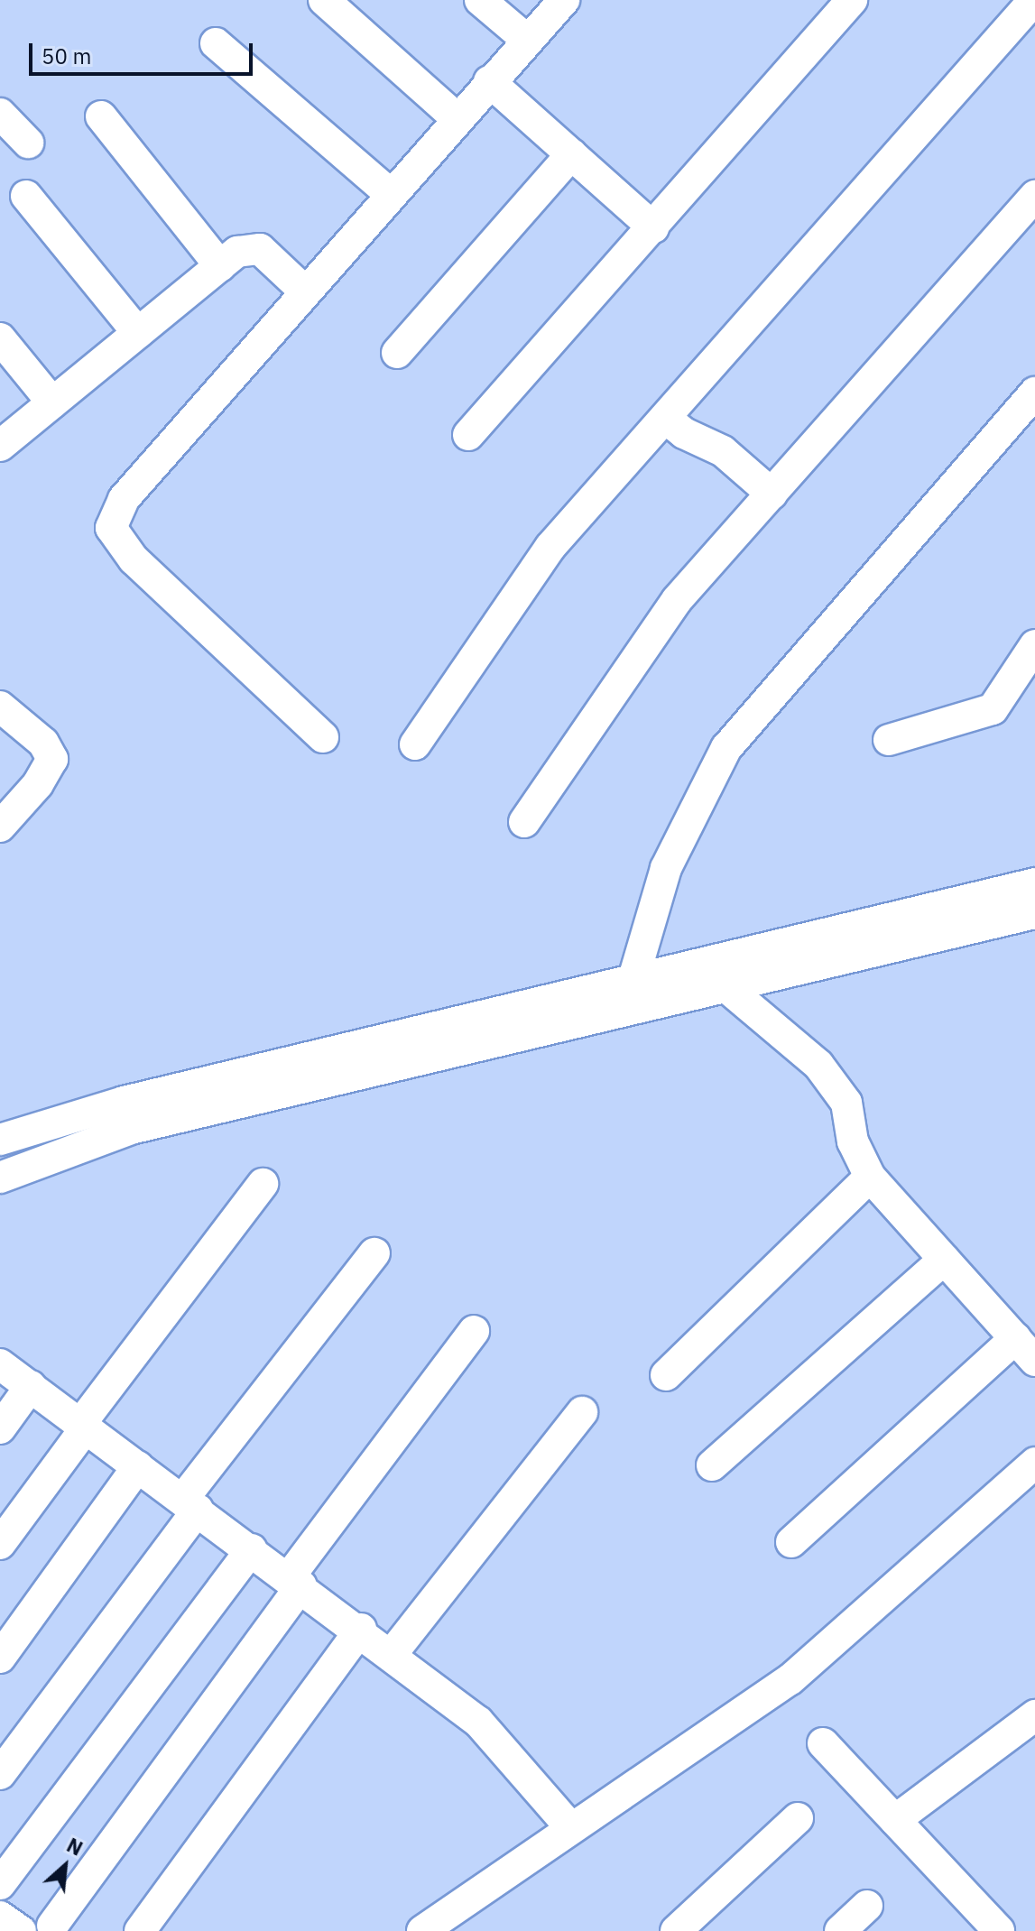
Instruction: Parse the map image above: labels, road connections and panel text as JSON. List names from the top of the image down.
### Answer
{
  "scale_bar": "50 m",
  "north": "top right"
}
